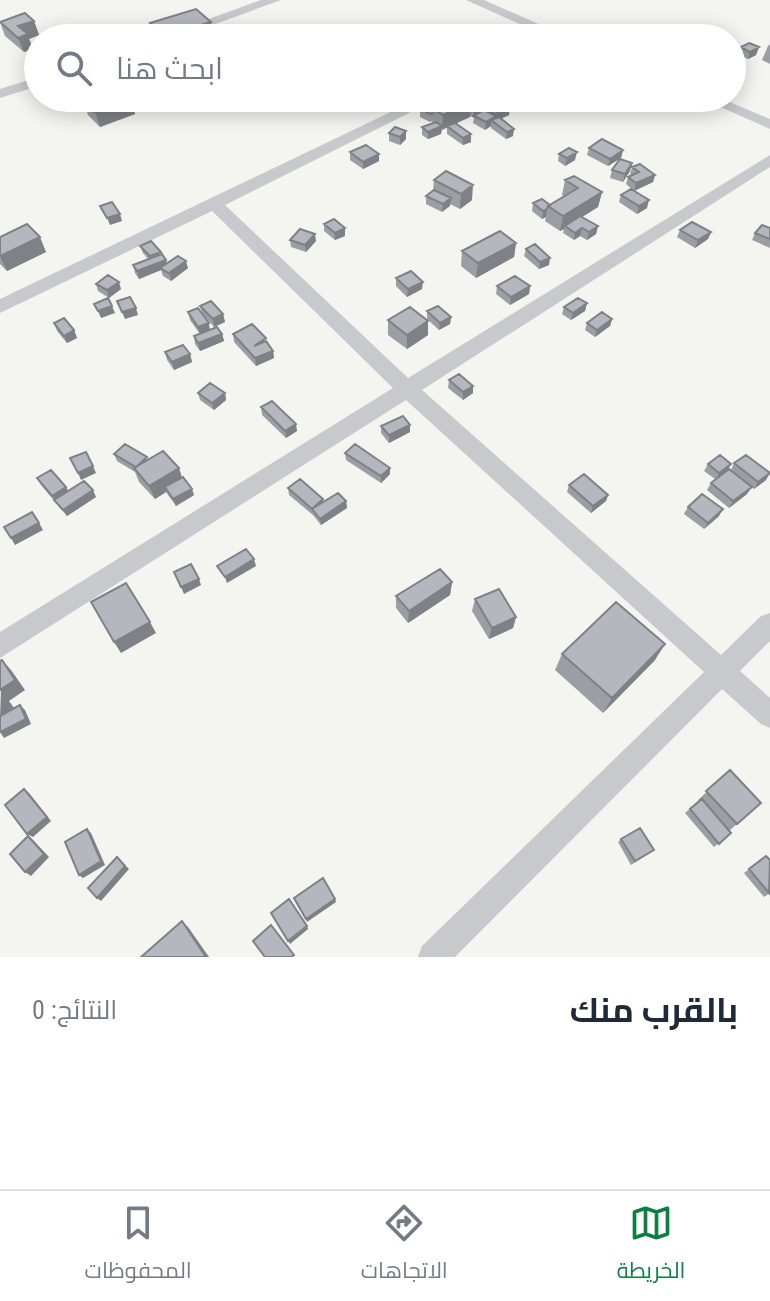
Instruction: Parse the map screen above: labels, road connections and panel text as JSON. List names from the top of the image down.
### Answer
{
  "page": {
    "search": "ابحث هنا",
    "heading": ["بالقرب منك", "النتائج: 0"],
    "nav": ["الخريطة", "الاتجاهات", "المحفوظات"]
  }
}
